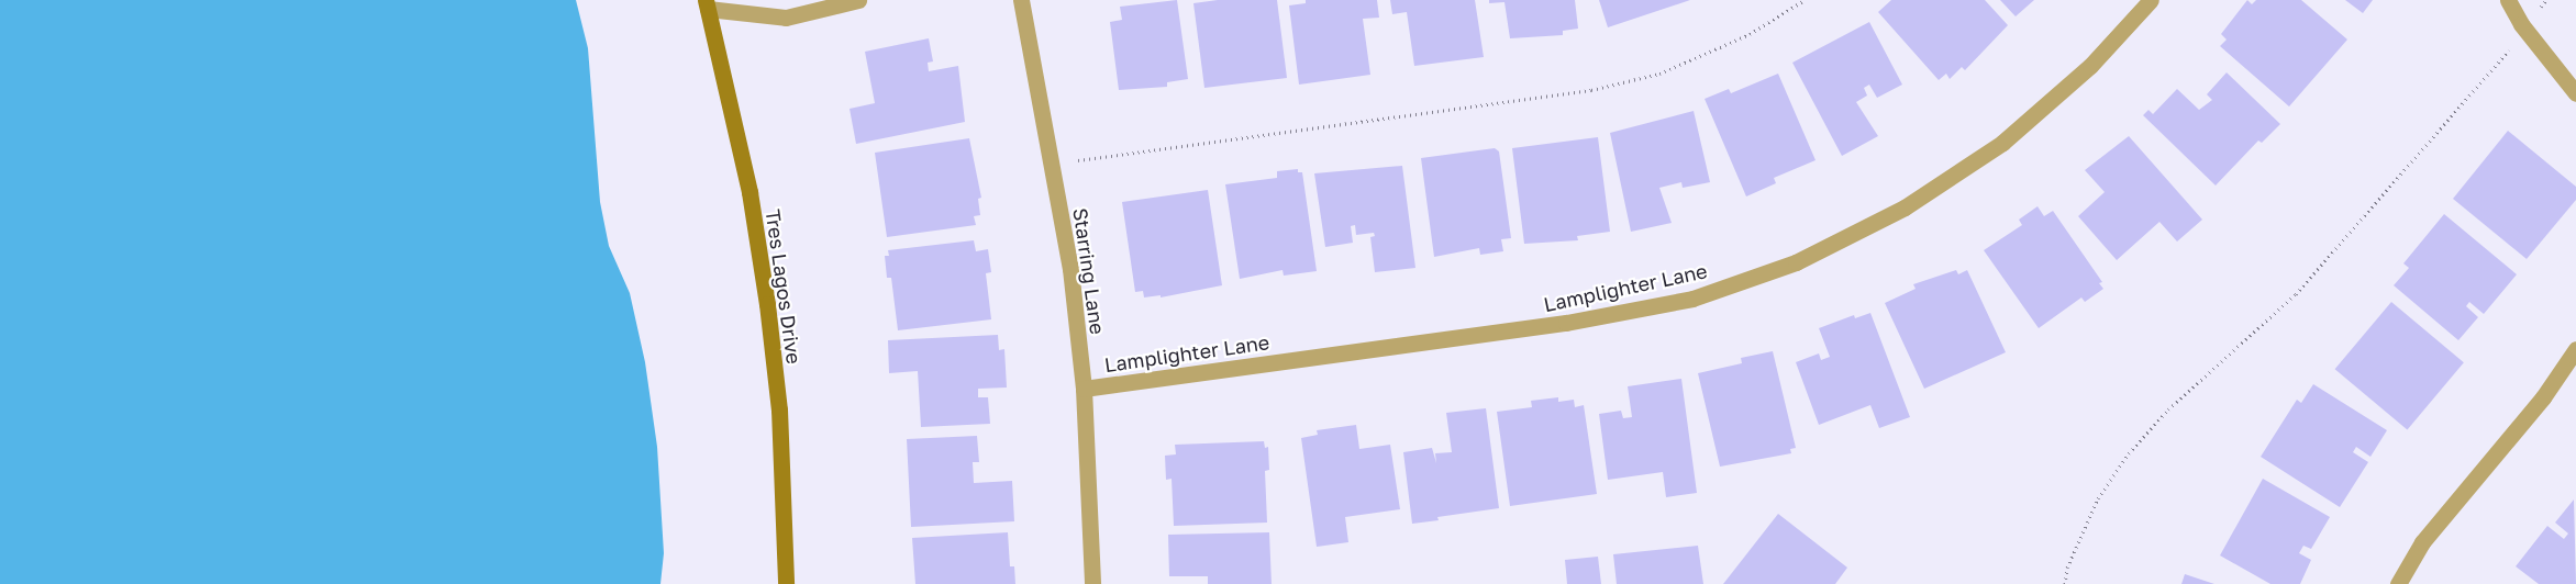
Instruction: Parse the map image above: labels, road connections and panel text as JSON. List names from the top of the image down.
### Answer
{
  "streets": {
    "street": ["Starring Lane", "Tres Lagos Drive", "Lamplighter Lane"]
  },
  "crossings": [
    ["Starring Lane", "Lamplighter Lane"]
  ]
}
